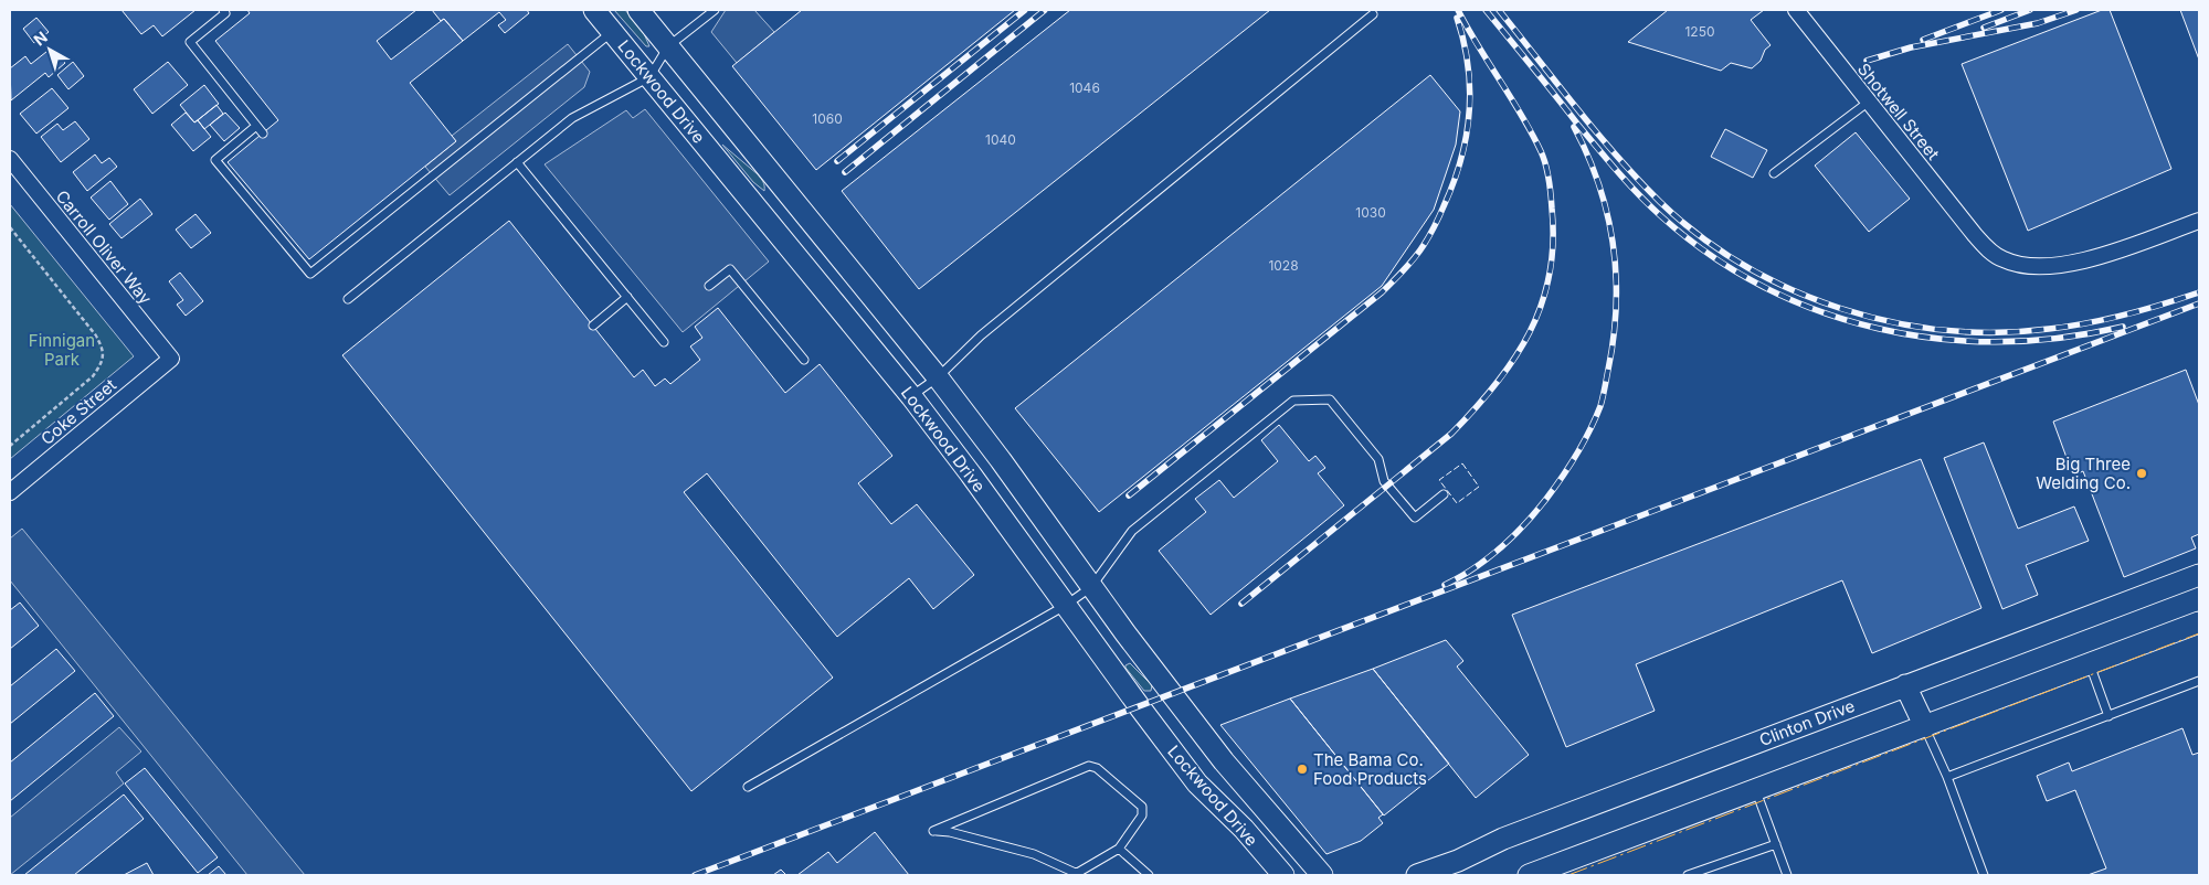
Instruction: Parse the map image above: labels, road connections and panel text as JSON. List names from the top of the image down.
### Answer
{
  "streets": {
    "main road": ["Lockwood Drive", "Clinton Drive"],
    "street": ["Shotwell Street", "Carroll Oliver Way", "Coke Street"]
  },
  "crossings": [
    ["Carroll Oliver Way", "Coke Street"]
  ],
  "parks": ["Finnigan Park"],
  "places": ["Big Three Welding Co.", "The Bama Co. Food Products"],
  "house_numbers": [
    "1250",
    "1046",
    "1060",
    "1040",
    "1030",
    "1028"
  ],
  "north": "top left"
}
